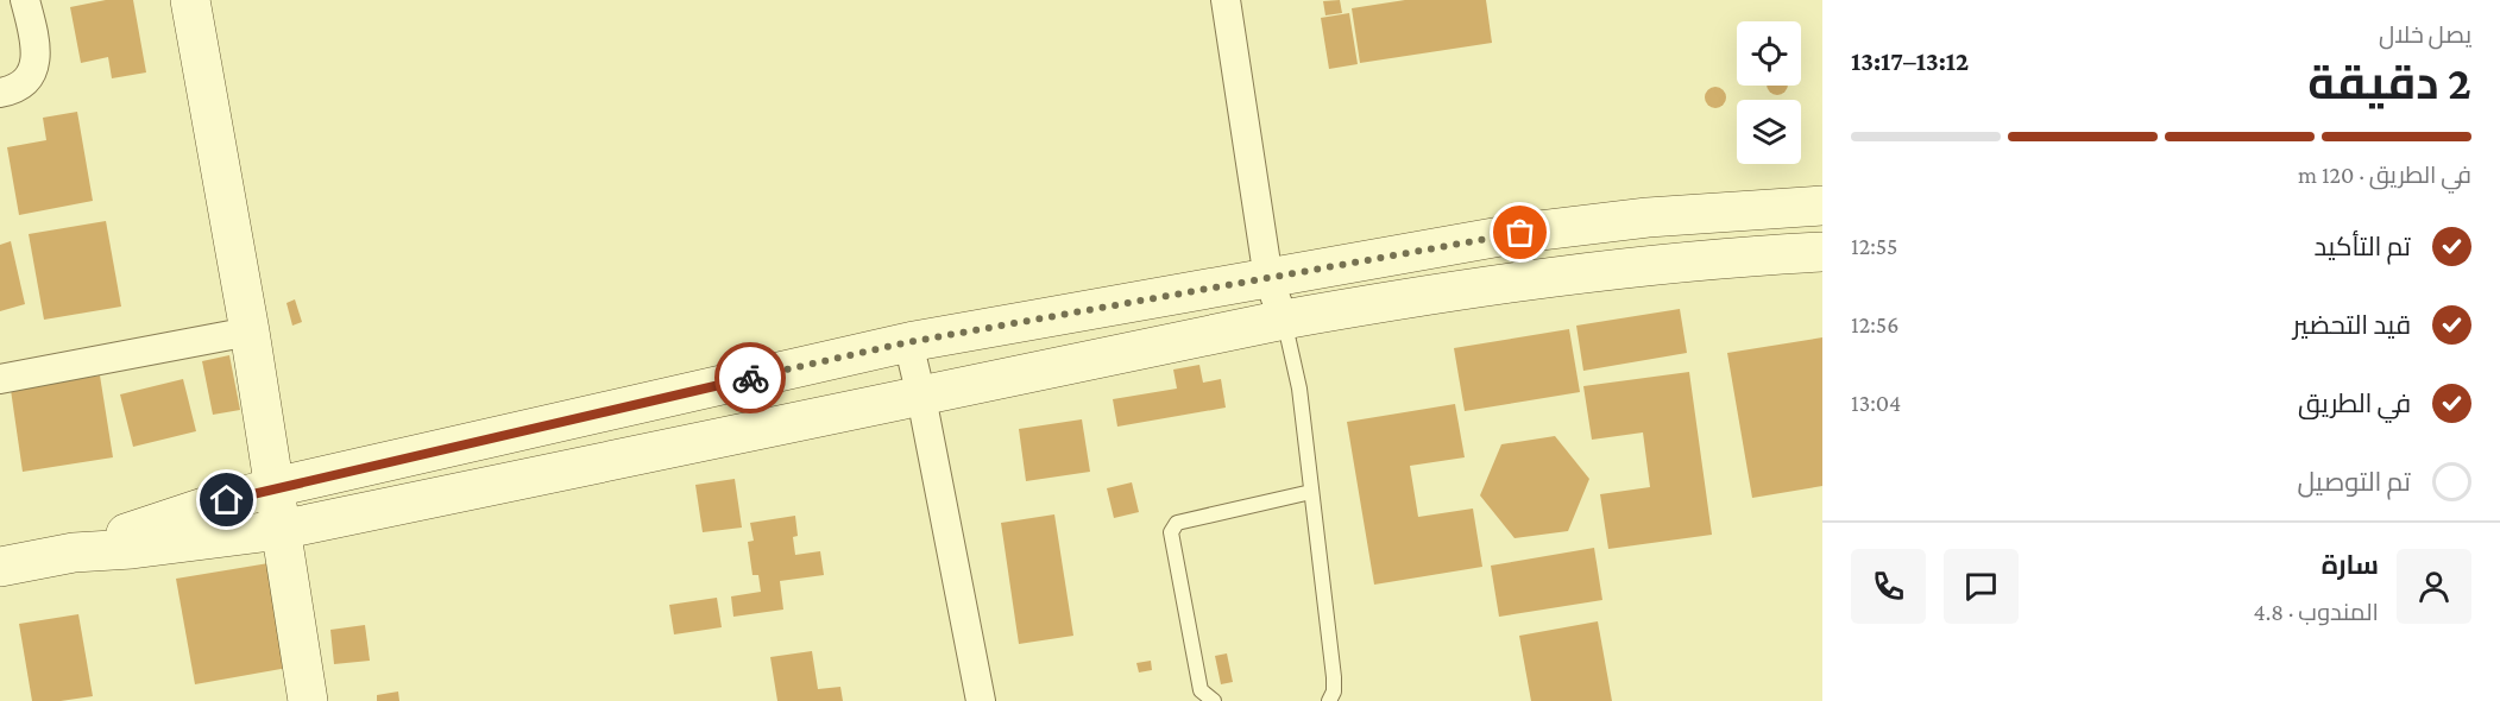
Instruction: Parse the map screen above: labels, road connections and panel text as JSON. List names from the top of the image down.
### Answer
{
  "page": {
    "heading": ["2 دقيقة", "يصل خلال", "13:12–13:17"],
    "panel": ["سارة", "المندوب · 4.8"],
    "bar": "في الطريق · 120 m",
    "list": [
      ["تم التأكيد", "12:55"],
      ["قيد التحضير", "12:56"],
      ["في الطريق", "13:04"],
      "تم التوصيل"
    ]
  }
}
